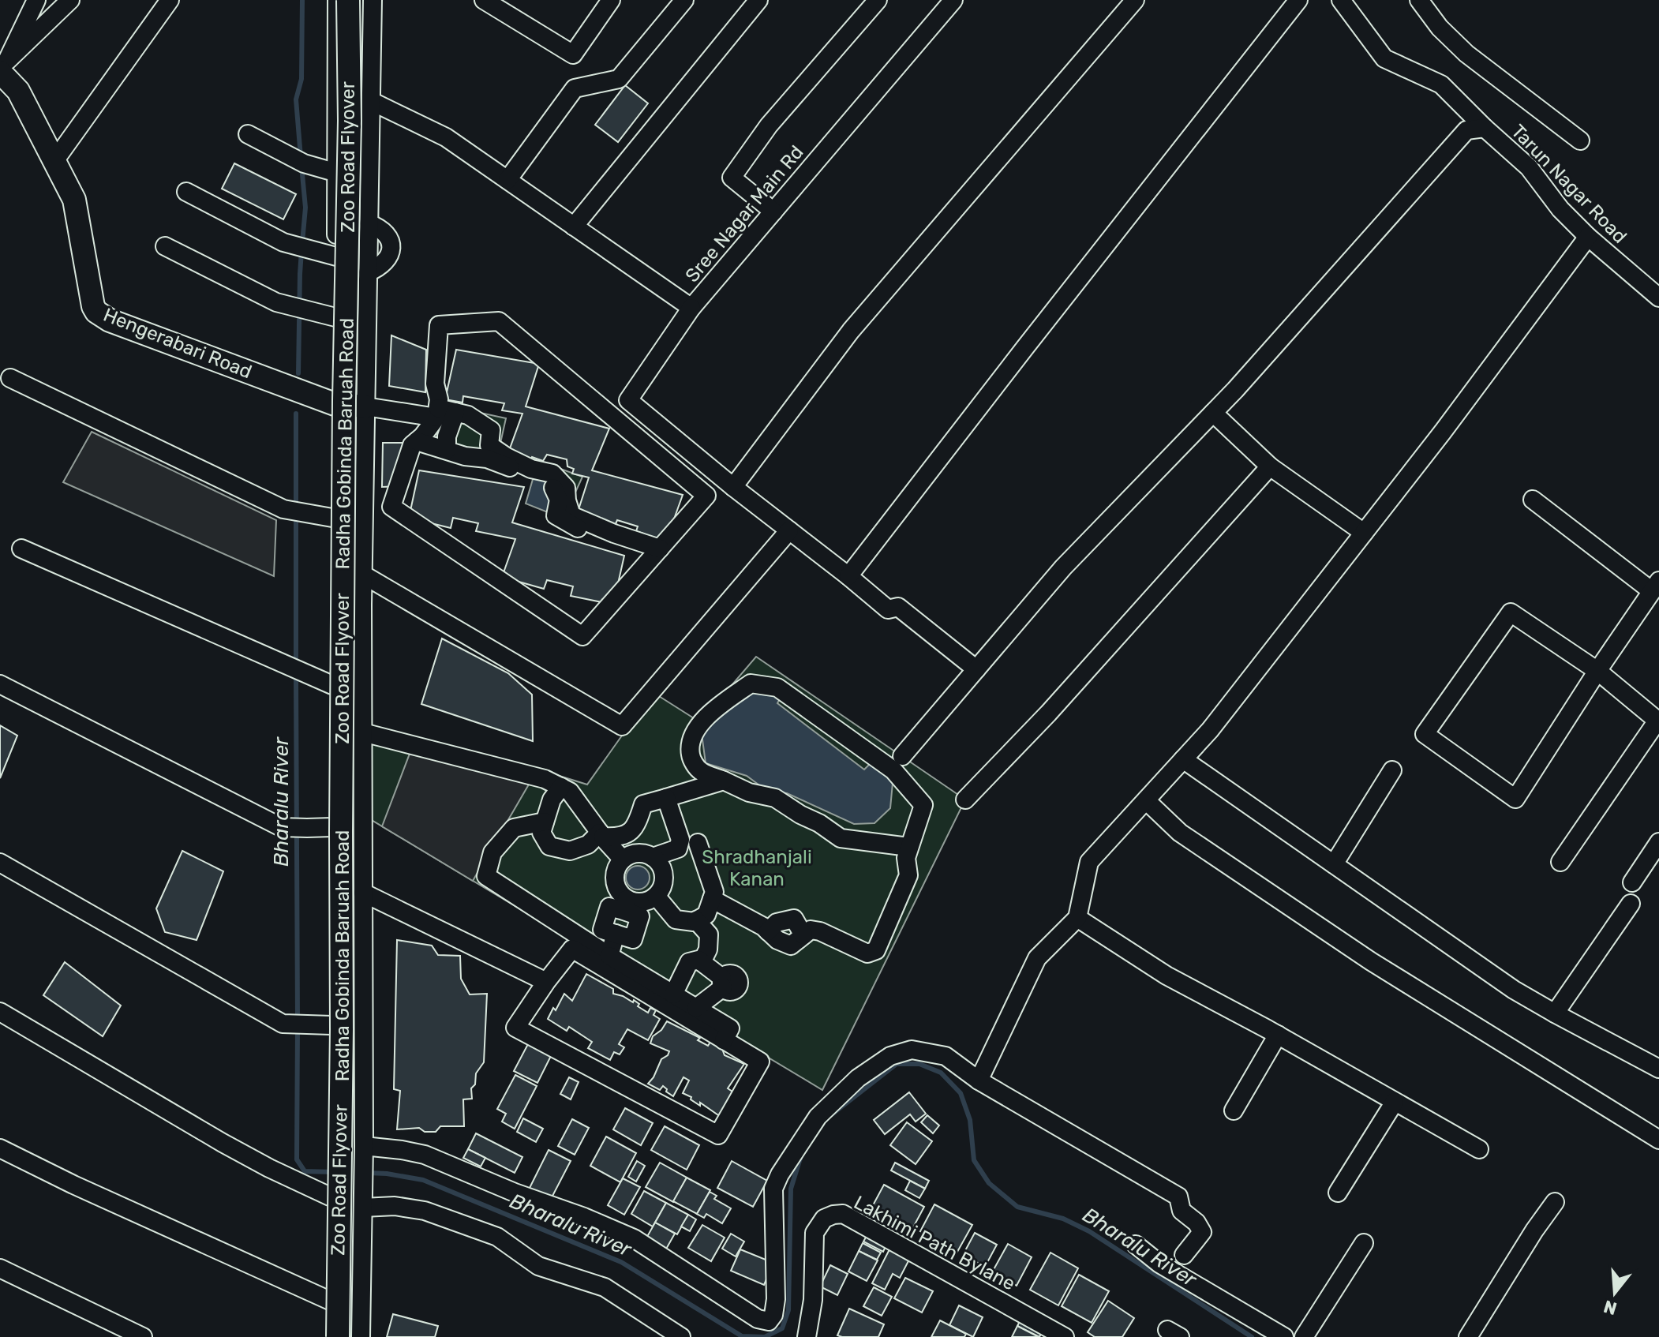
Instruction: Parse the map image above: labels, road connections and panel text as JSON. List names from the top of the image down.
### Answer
{
  "streets": {
    "main road": ["Zoo Road Flyover", "Hengerabari Road"],
    "street": [
      "Tarun Nagar Road",
      "Sree Nagar Main Rd",
      "Radha Gobinda Baruah Road",
      "Lakhimi Path Bylane"
    ]
  },
  "crossings": [
    ["Sree Nagar Main Rd", "Radha Gobinda Baruah Road"],
    ["Hengerabari Road", "Radha Gobinda Baruah Road"]
  ],
  "water": ["Bharalu River"],
  "parks": ["Shradhanjali Kanan"],
  "north": "bottom"
}
